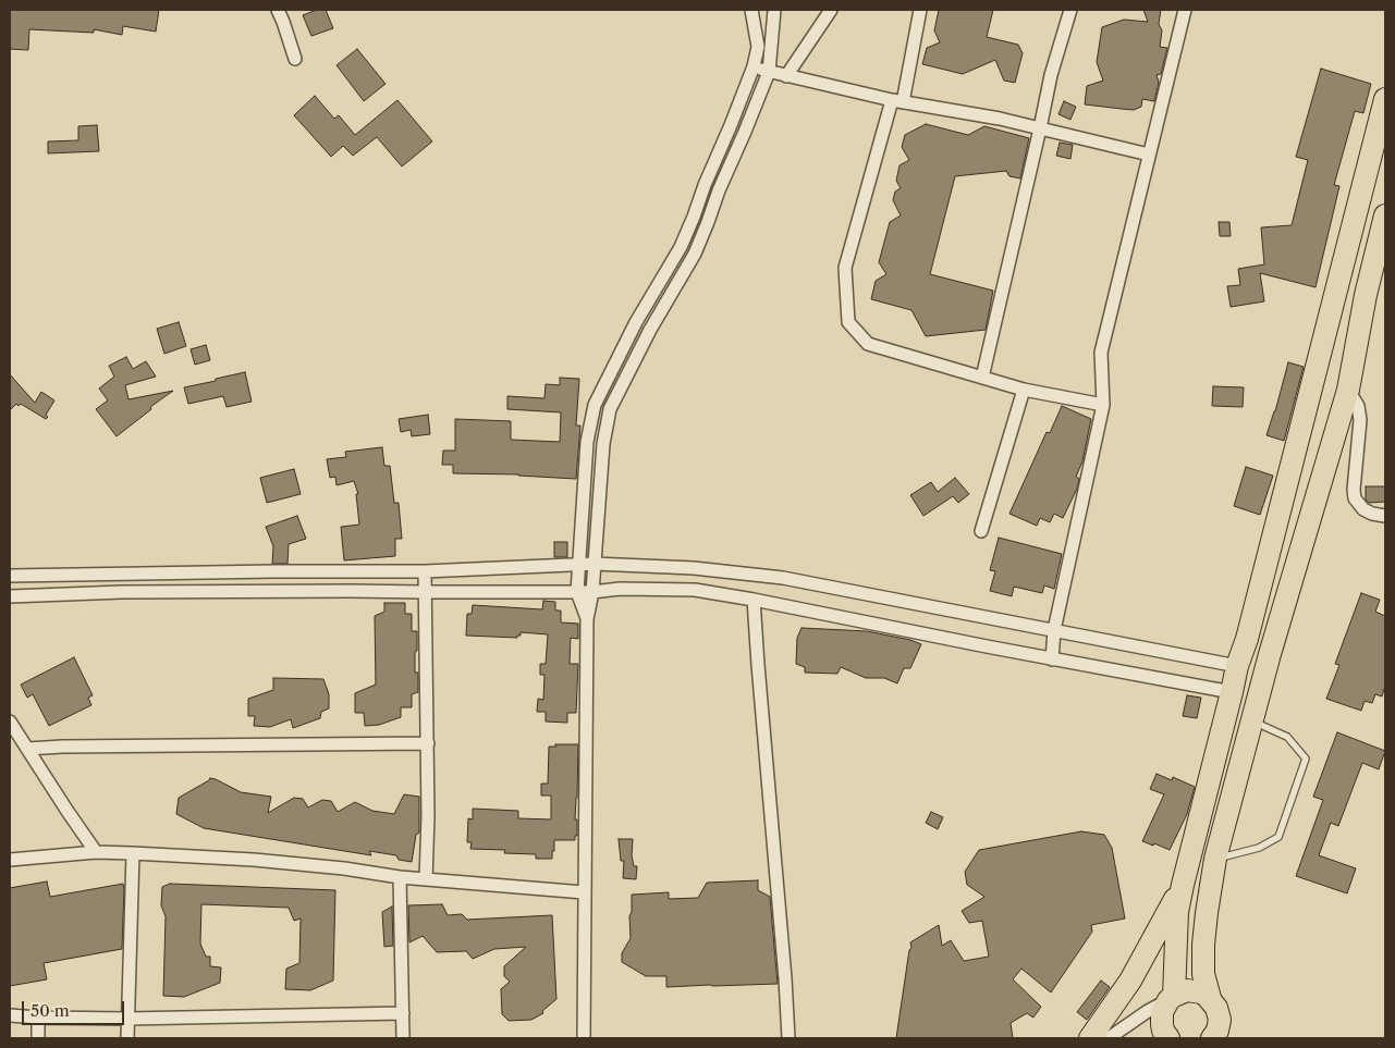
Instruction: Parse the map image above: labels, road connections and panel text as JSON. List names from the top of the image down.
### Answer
{
  "scale_bar": "50 m"
}
